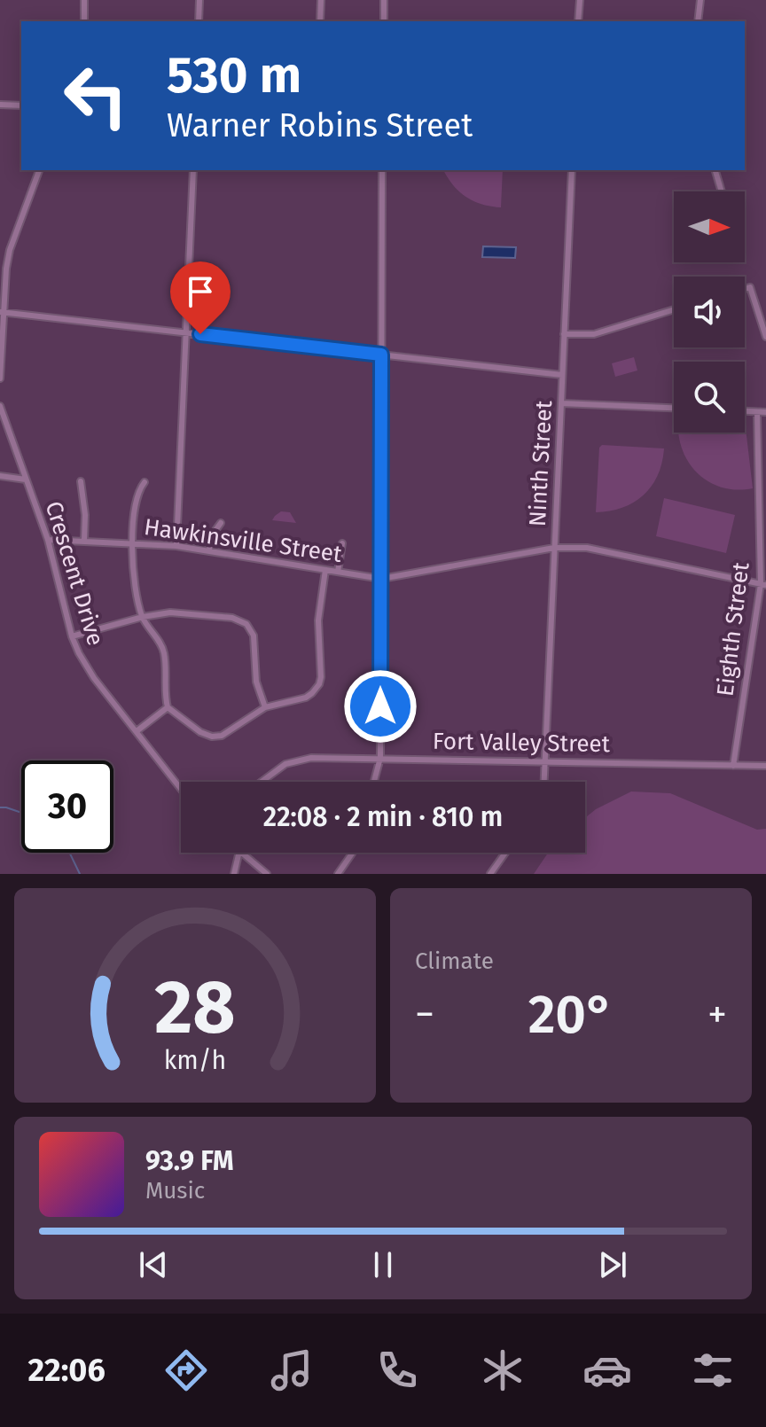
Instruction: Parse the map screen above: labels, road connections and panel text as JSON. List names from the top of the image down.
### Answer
{
  "streets": {
    "street": [
      "Ninth Street",
      "Hawkinsville Street",
      "Crescent Drive",
      "Eighth Street",
      "Fort Valley Street"
    ]
  },
  "crossings": [
    ["Ninth Street", "Hawkinsville Street"],
    ["Ninth Street", "Fort Valley Street"],
    ["Hawkinsville Street", "Crescent Drive"],
    ["Hawkinsville Street", "Eighth Street"],
    ["Eighth Street", "Fort Valley Street"]
  ],
  "north": "right",
  "page": {
    "turn": ["530 m", "Warner Robins Street"],
    "limit": "30",
    "trip": "22:08 · 2 min · 810 m",
    "tile": "Climate",
    "heat": ["−", "20°", "+"],
    "song": ["93.9 FM", "Music"],
    "tabs": "22:06",
    "gauge": ["28", "km/h"]
  }
}
